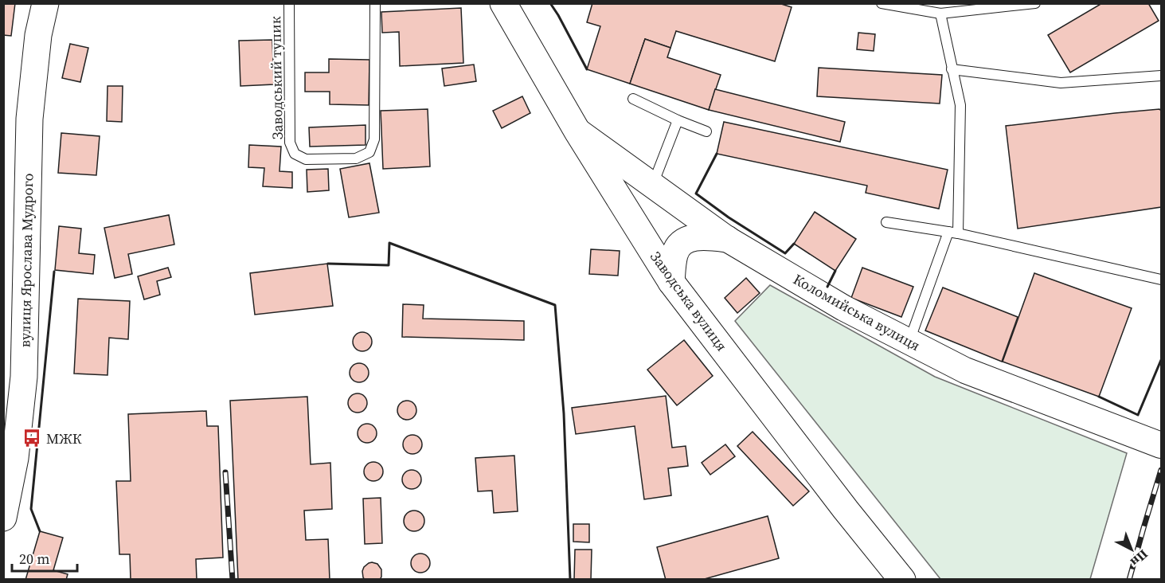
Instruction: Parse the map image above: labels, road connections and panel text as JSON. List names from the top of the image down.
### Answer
{
  "streets": {
    "main road": ["вулиця Ярослава Мудрого", "Заводська вулиця"],
    "street": ["Коломийська вулиця"],
    "lane": ["Заводський тупик"]
  },
  "crossings": [
    ["Заводська вулиця", "Коломийська вулиця"]
  ],
  "places": {
    "bus stop": ["МЖК"]
  },
  "scale_bar": "20 m",
  "north": "bottom right"
}
